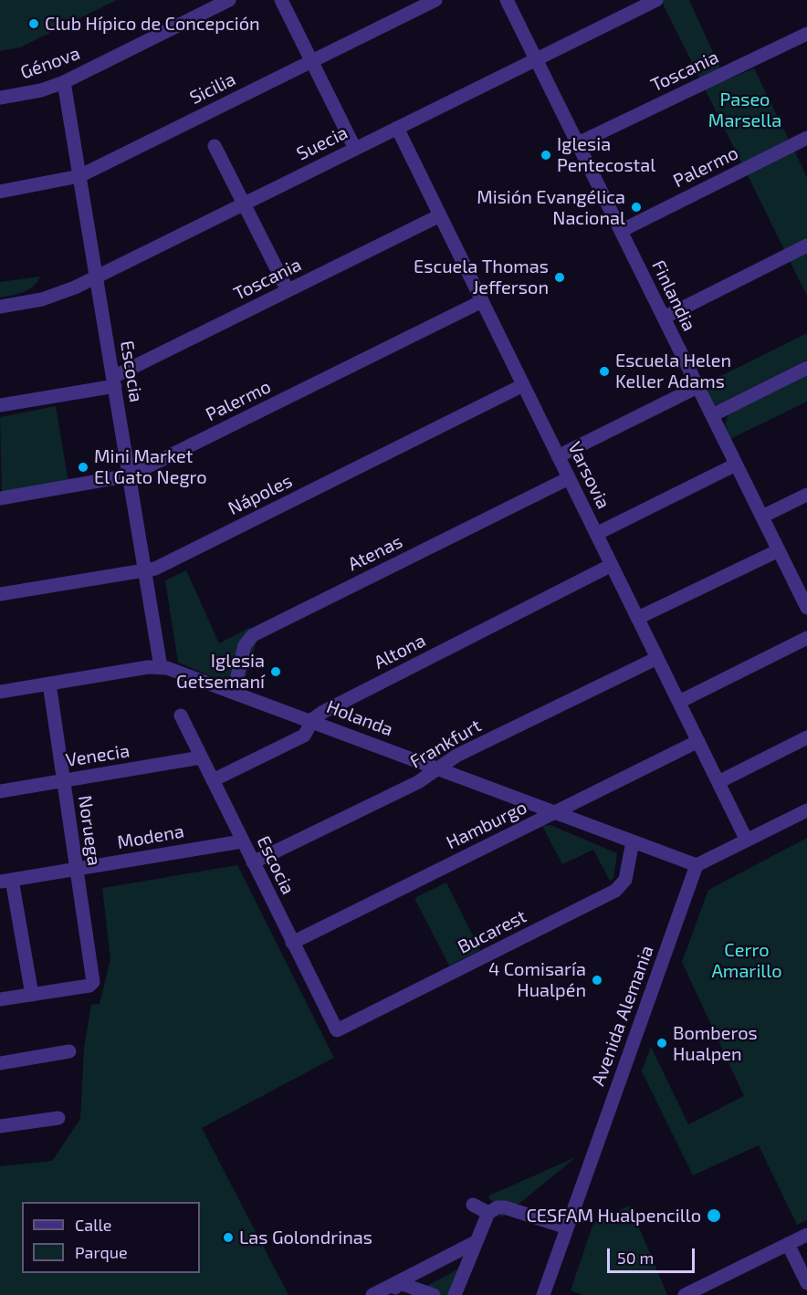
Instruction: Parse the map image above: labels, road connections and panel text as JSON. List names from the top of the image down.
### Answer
{
  "streets": {
    "street": [
      "Génova",
      "Toscania",
      "Sicilia",
      "Suecia",
      "Palermo",
      "Finlandia",
      "Escocia",
      "Varsovia",
      "Nápoles",
      "Atenas",
      "Altona",
      "Holanda",
      "Frankfurt",
      "Venecia",
      "Hamburgo",
      "Noruega",
      "Modena",
      "Bucarest",
      "Avenida Alemania"
    ]
  },
  "crossings": [
    ["Génova", "Escocia"],
    ["Toscania", "Finlandia"],
    ["Toscania", "Escocia"],
    ["Toscania", "Varsovia"],
    ["Sicilia", "Escocia"],
    ["Suecia", "Finlandia"],
    ["Suecia", "Escocia"],
    ["Suecia", "Varsovia"],
    ["Palermo", "Finlandia"],
    ["Palermo", "Escocia"],
    ["Palermo", "Varsovia"],
    ["Escocia", "Nápoles"],
    ["Escocia", "Altona"],
    ["Escocia", "Holanda"],
    ["Escocia", "Frankfurt"],
    ["Escocia", "Venecia"],
    ["Escocia", "Hamburgo"],
    ["Escocia", "Modena"],
    ["Escocia", "Bucarest"],
    ["Varsovia", "Nápoles"],
    ["Varsovia", "Atenas"],
    ["Varsovia", "Altona"],
    ["Varsovia", "Frankfurt"],
    ["Varsovia", "Hamburgo"],
    ["Atenas", "Holanda"],
    ["Altona", "Holanda"],
    ["Holanda", "Frankfurt"],
    ["Holanda", "Hamburgo"],
    ["Holanda", "Noruega"],
    ["Holanda", "Bucarest"],
    ["Holanda", "Avenida Alemania"],
    ["Venecia", "Noruega"],
    ["Noruega", "Modena"]
  ],
  "parks": ["Paseo Marsella", "Cerro Amarillo"],
  "places": [
    "Club Hípico de Concepción",
    "Iglesia Pentecostal",
    "Misión Evangélica Nacional",
    "Escuela Thomas Jefferson",
    "Escuela Helen Keller Adams",
    "Mini Market El Gato Negro",
    "Iglesia Getsemaní",
    "4 Comisaría Hualpén",
    "Bomberos Hualpen",
    "CESFAM Hualpencillo",
    "Las Golondrinas"
  ],
  "legend": ["Calle", "Parque"],
  "scale_bar": "50 m"
}
